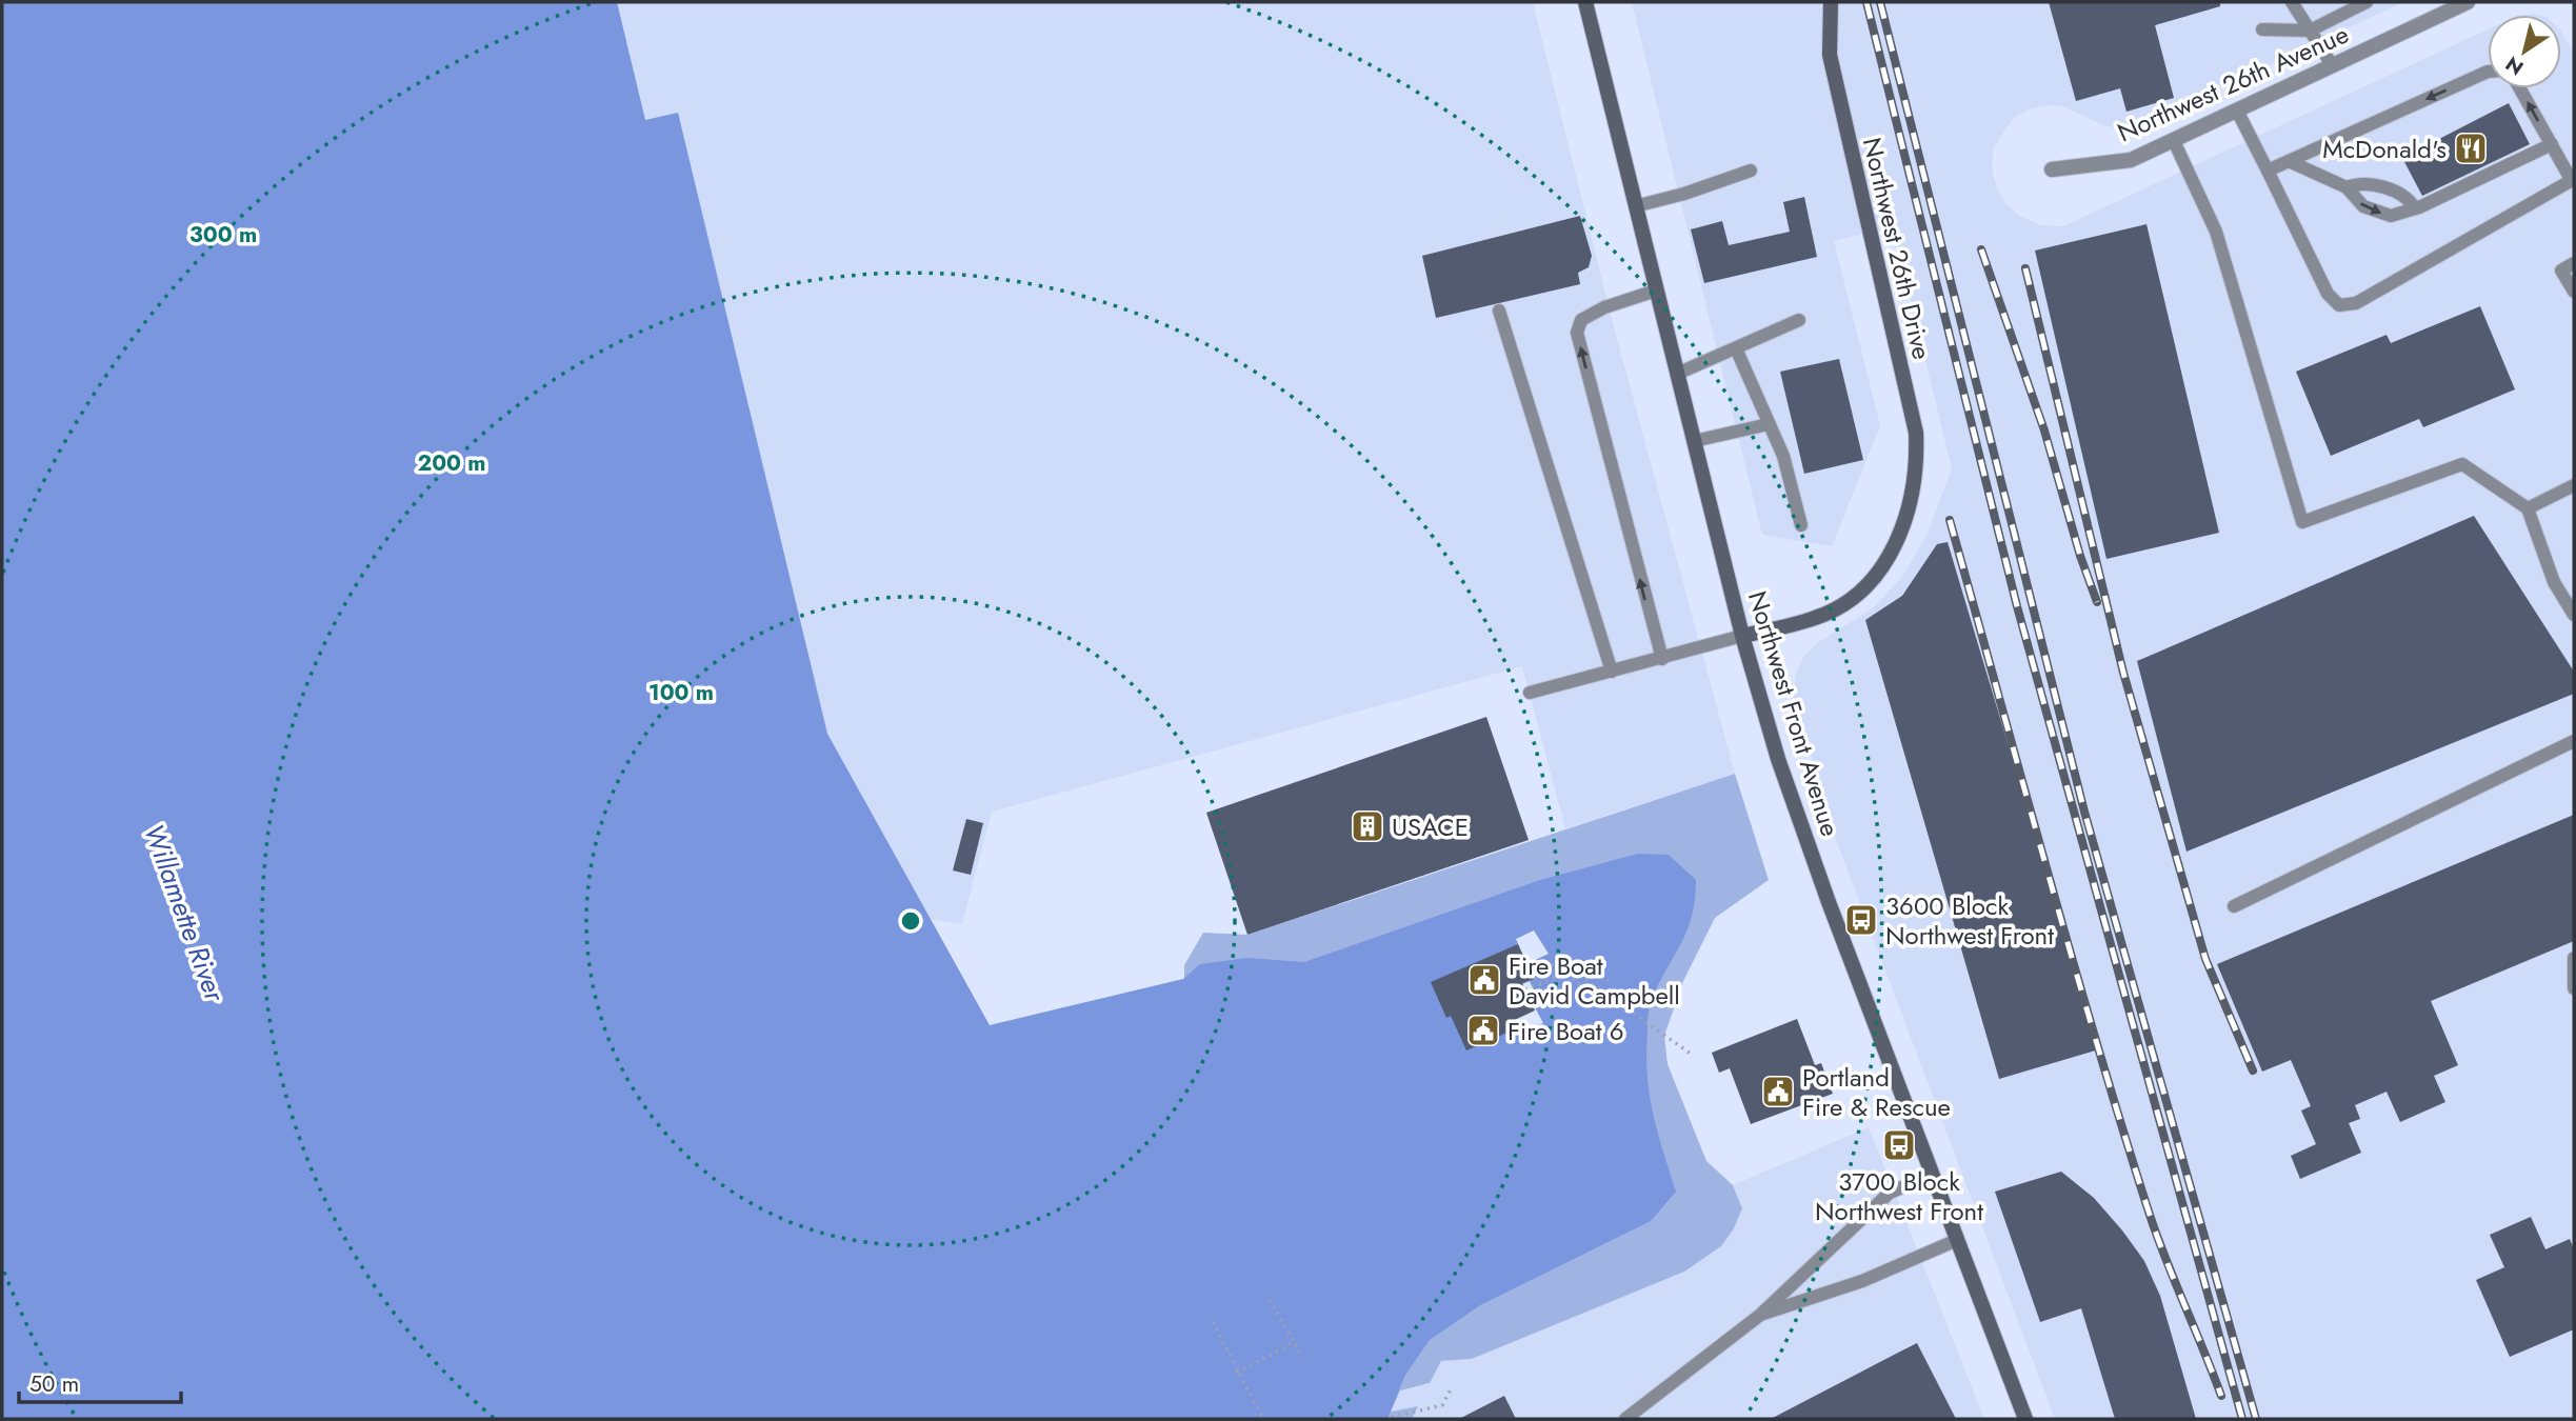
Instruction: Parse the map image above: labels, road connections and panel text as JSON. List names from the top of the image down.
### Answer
{
  "streets": {
    "main road": ["Northwest 26th Drive", "Northwest Front Avenue"],
    "street": ["Northwest 26th Avenue"]
  },
  "crossings": [
    ["Northwest 26th Drive", "Northwest Front Avenue"]
  ],
  "water": ["Willamette River"],
  "places": {
    "restaurant": ["McDonald's"],
    "building": ["USACE"],
    "bus stop": ["3600 Block Northwest Front", "3700 Block Northwest Front"],
    "public building": ["Fire Boat David Campbell", "Fire Boat 6", "Portland Fire & Rescue"]
  },
  "scale_bar": "50 m",
  "north": "bottom left",
  "rings": ["300 m", "200 m", "100 m"]
}
